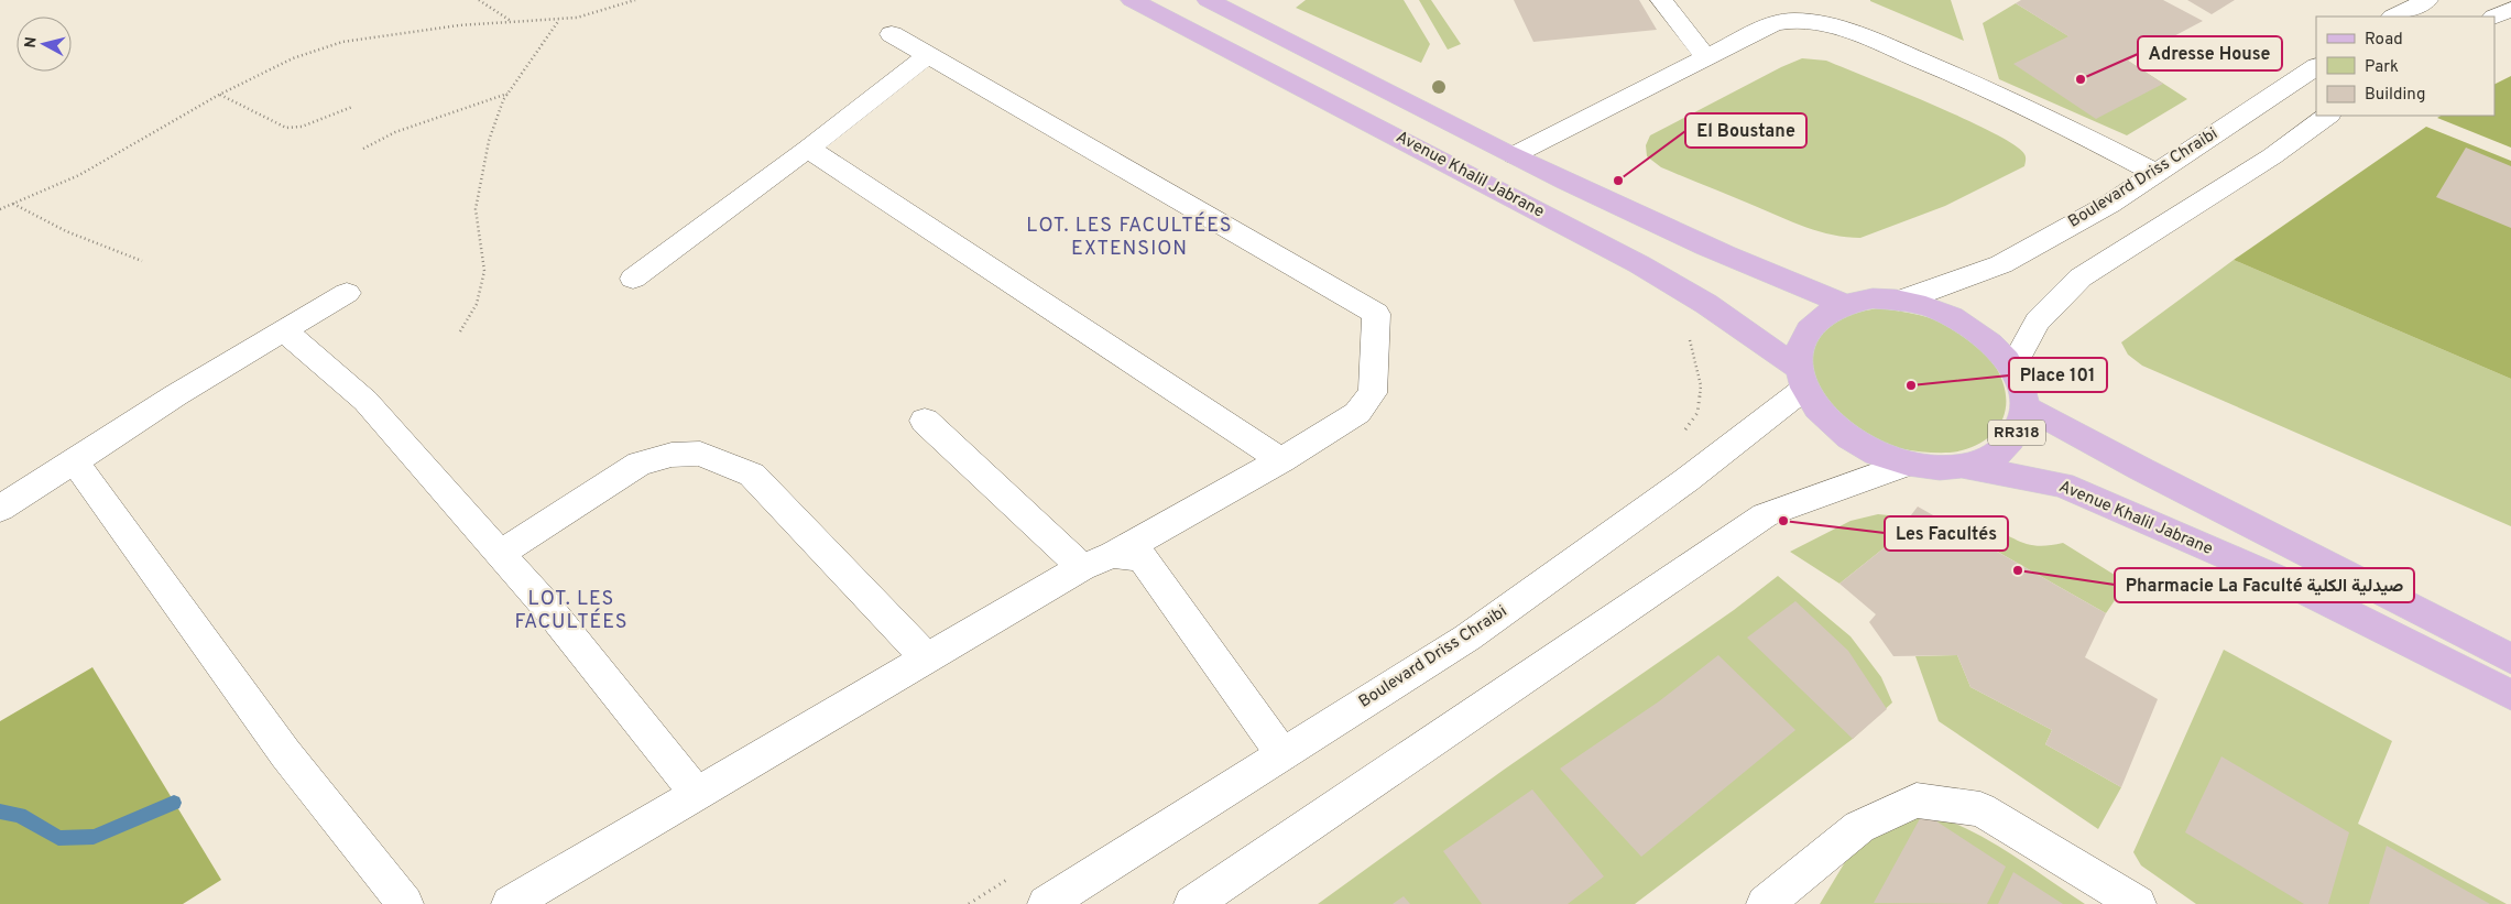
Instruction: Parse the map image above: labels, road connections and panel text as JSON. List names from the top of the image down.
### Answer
{
  "streets": {
    "main road": ["Avenue Khalil Jabrane", "Boulevard Driss Chraibi", "RR318"]
  },
  "crossings": [
    ["Avenue Khalil Jabrane", "Boulevard Driss Chraibi"]
  ],
  "districts": ["LOT. LES FACULTÉES EXTENSION", "LOT. LES FACULTÉES"],
  "places": [
    "Adresse House",
    "El Boustane",
    "Place 101",
    "Les Facultés",
    "Pharmacie La Faculté صيدلية الكلية"
  ],
  "legend": ["Road", "Park", "Building"],
  "north": "left"
}
